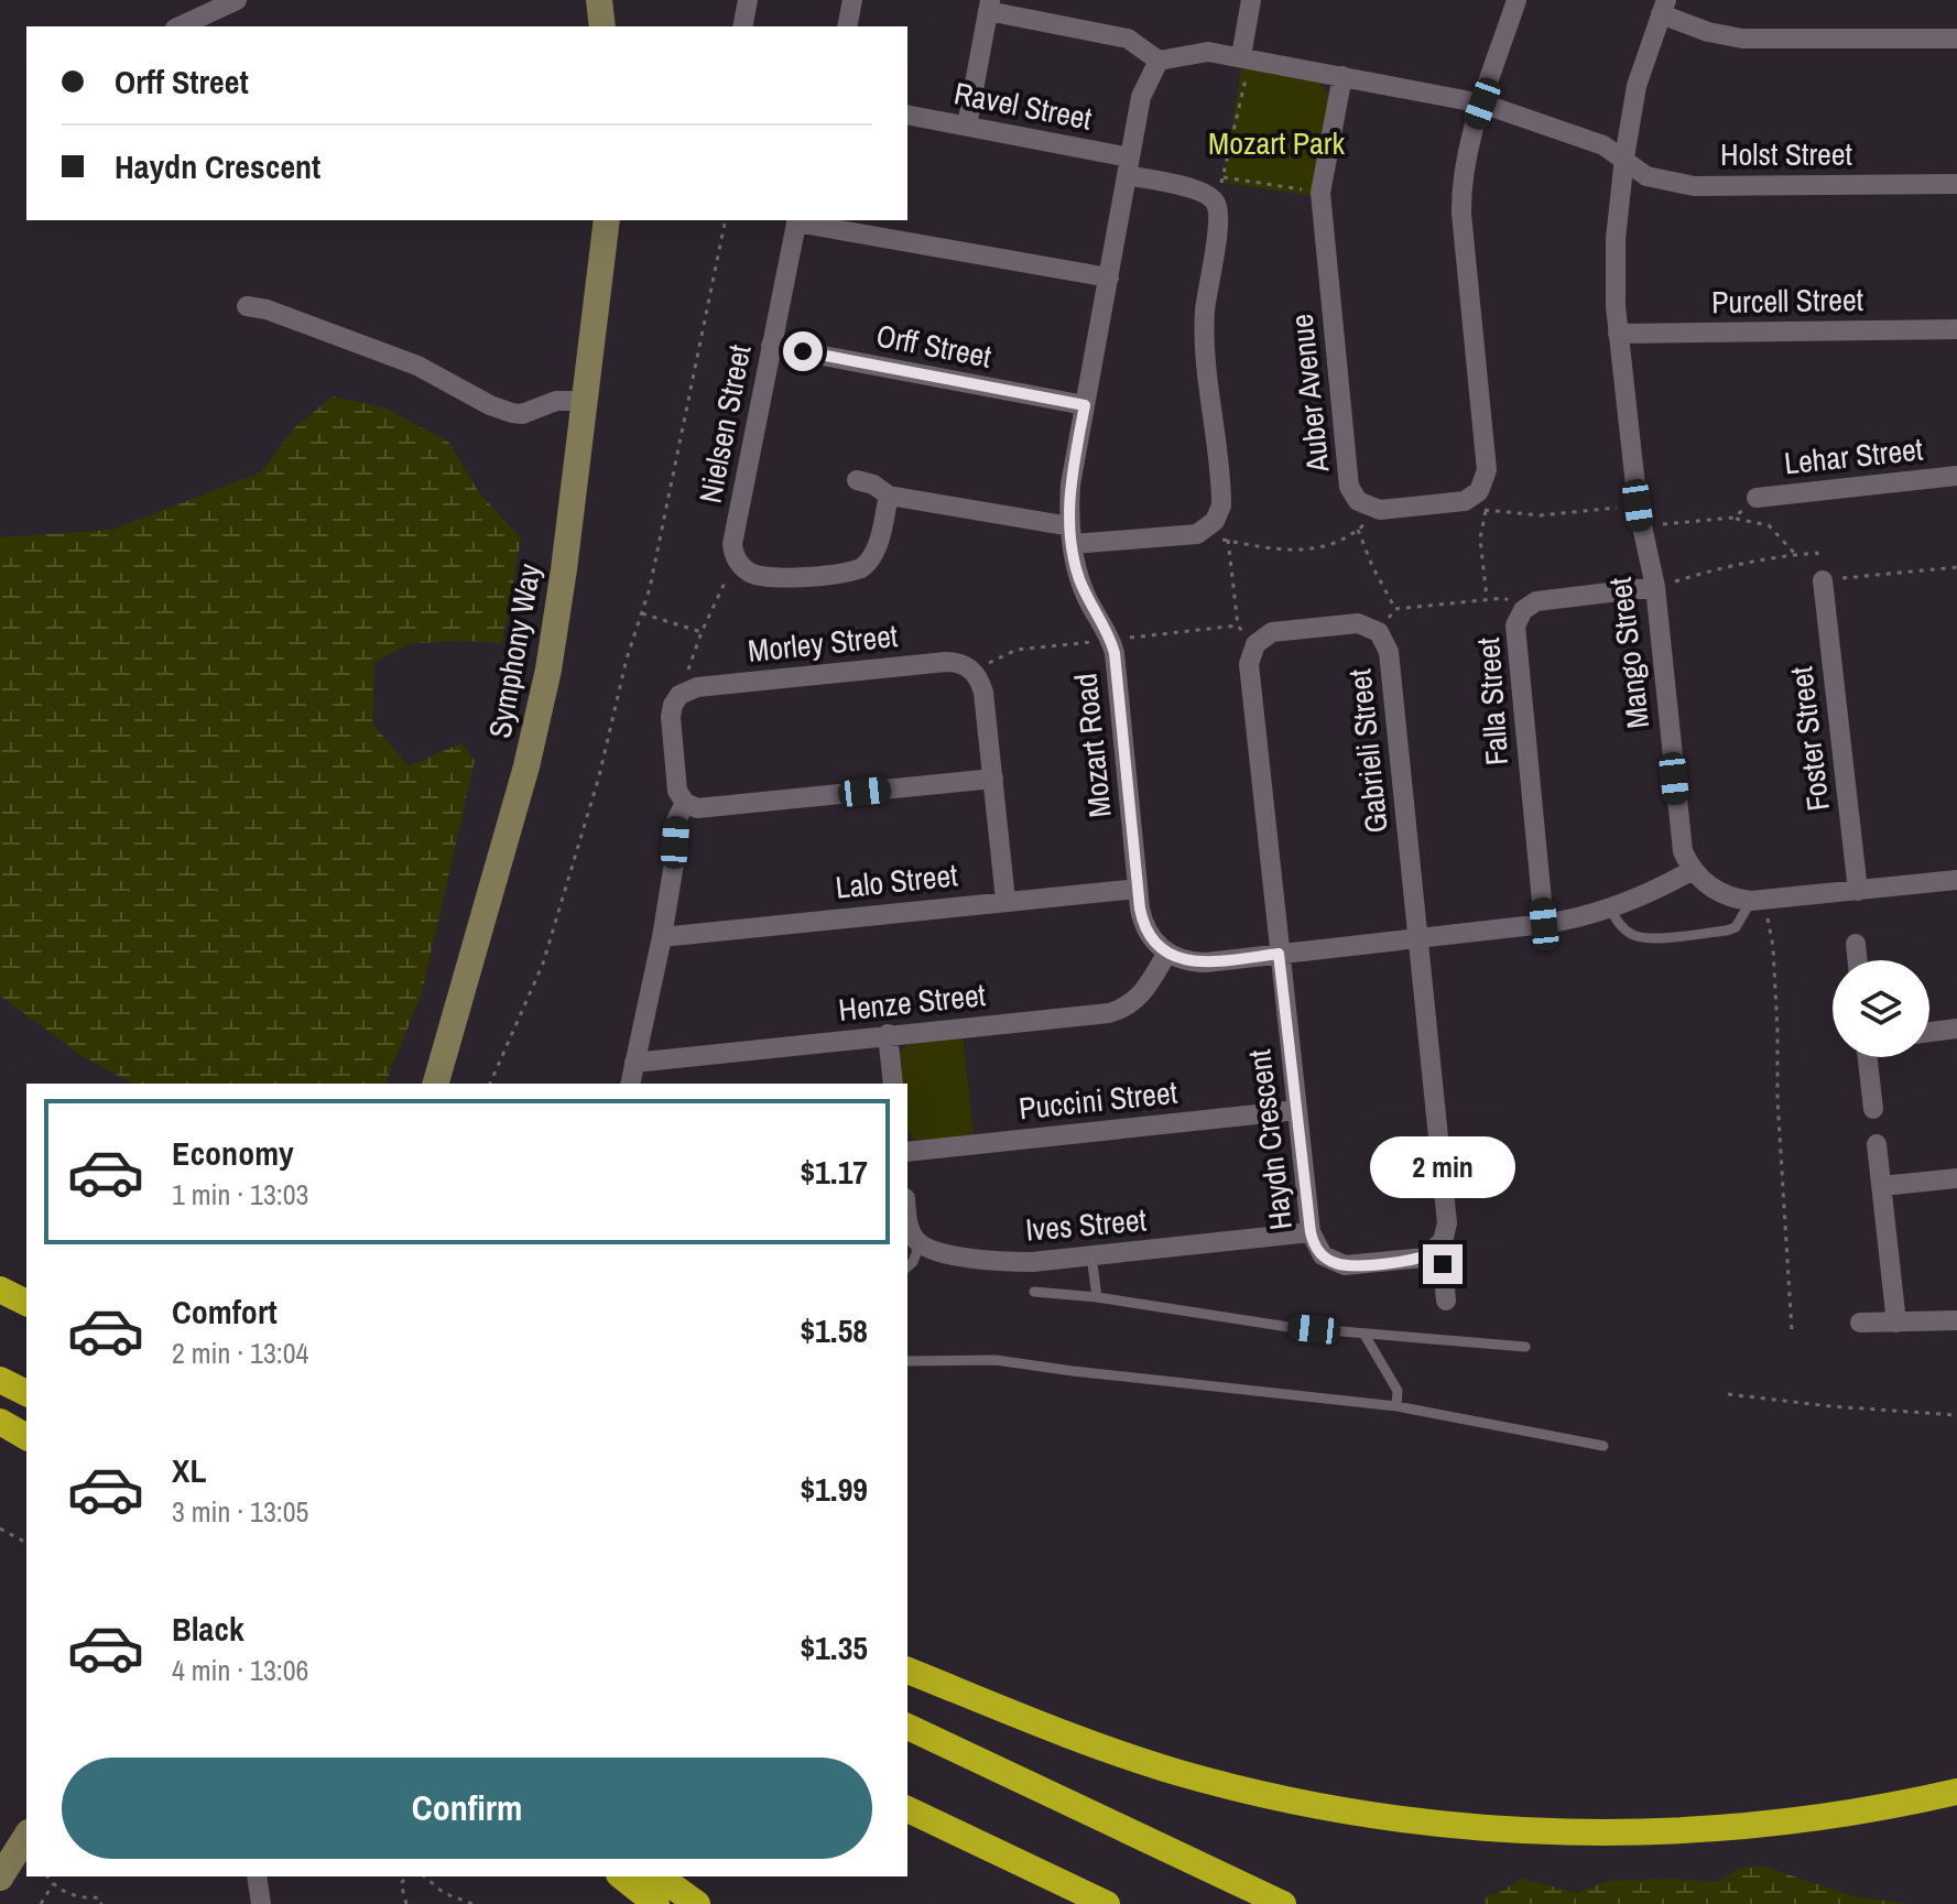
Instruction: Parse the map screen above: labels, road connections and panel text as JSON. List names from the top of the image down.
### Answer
{
  "streets": {
    "main road": ["Symphony Way"],
    "street": [
      "Ravel Street",
      "Holst Street",
      "Purcell Street",
      "Orff Street",
      "Auber Avenue",
      "Nielsen Street",
      "Lehar Street",
      "Morley Street",
      "Mango Street",
      "Falla Street",
      "Foster Street",
      "Mozart Road",
      "Gabrieli Street",
      "Lalo Street",
      "Henze Street",
      "Puccini Street",
      "Haydn Crescent",
      "Ives Street"
    ]
  },
  "crossings": [
    ["Ravel Street", "Mozart Road"],
    ["Holst Street", "Mango Street"],
    ["Purcell Street", "Mango Street"],
    ["Orff Street", "Nielsen Street"],
    ["Orff Street", "Mozart Road"],
    ["Nielsen Street", "Mozart Road"],
    ["Morley Street", "Lalo Street"],
    ["Mango Street", "Falla Street"],
    ["Mozart Road", "Lalo Street"],
    ["Mozart Road", "Henze Street"],
    ["Gabrieli Street", "Haydn Crescent"],
    ["Puccini Street", "Haydn Crescent"],
    ["Haydn Crescent", "Ives Street"]
  ],
  "parks": ["Mozart Park"],
  "page": {
    "banner": ["Orff Street", "Haydn Crescent"],
    "list": [
      {
        "name": "Economy",
        "note": "1 min · 13:03",
        "value": "$1.17"
      },
      {
        "name": "Comfort",
        "note": "2 min · 13:04",
        "value": "$1.58"
      },
      {
        "name": "XL",
        "note": "3 min · 13:05",
        "value": "$1.99"
      },
      {
        "name": "Black",
        "note": "4 min · 13:06",
        "value": "$1.35"
      }
    ],
    "bubble": "2 min",
    "buttons": "Confirm"
  }
}
